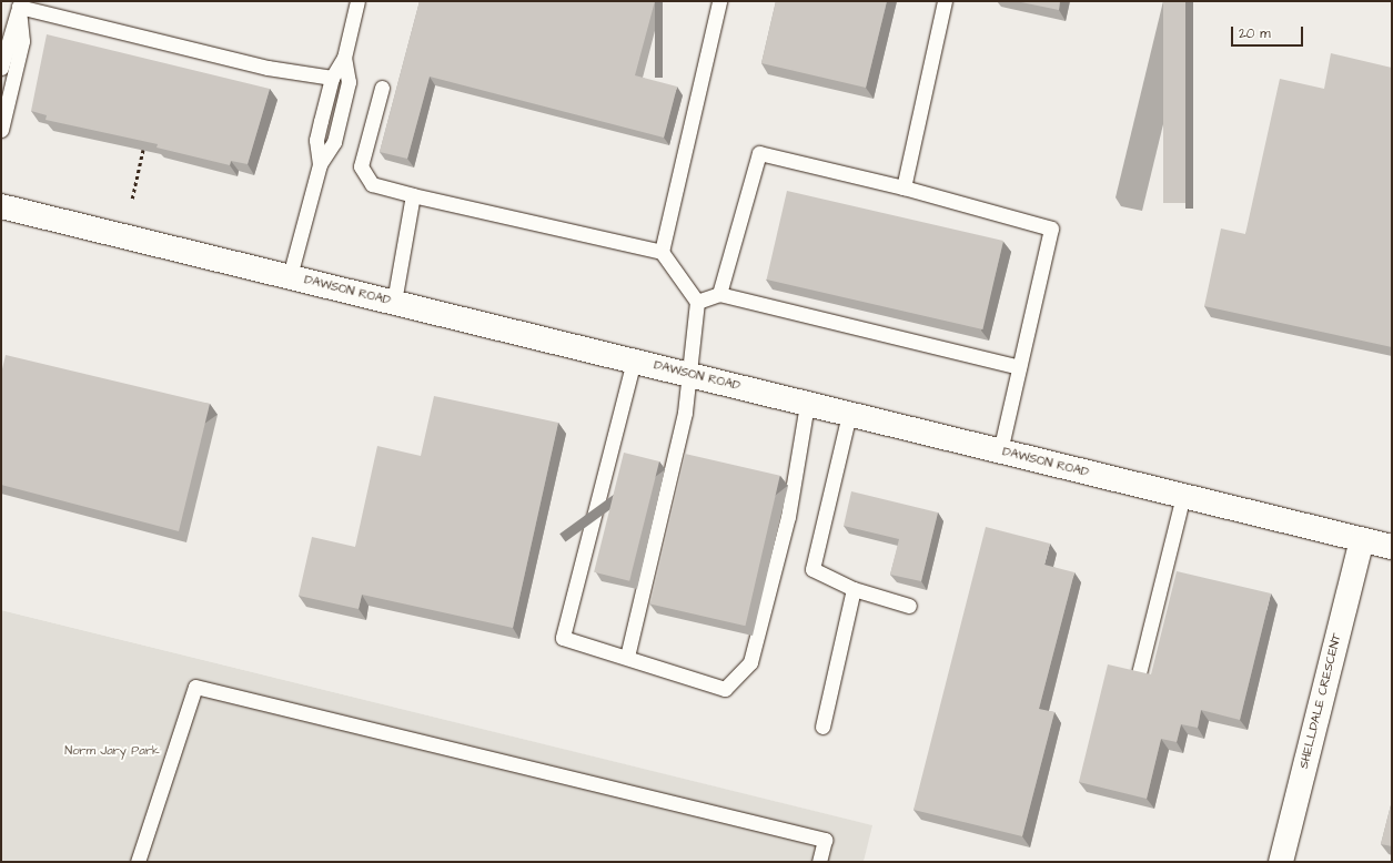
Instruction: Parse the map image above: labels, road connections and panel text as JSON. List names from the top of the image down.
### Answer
{
  "streets": {
    "street": ["DAWSON ROAD", "SHELLDALE CRESCENT"]
  },
  "crossings": [
    ["DAWSON ROAD", "SHELLDALE CRESCENT"]
  ],
  "parks": ["Norm Jary Park"],
  "scale_bar": "20 m"
}
